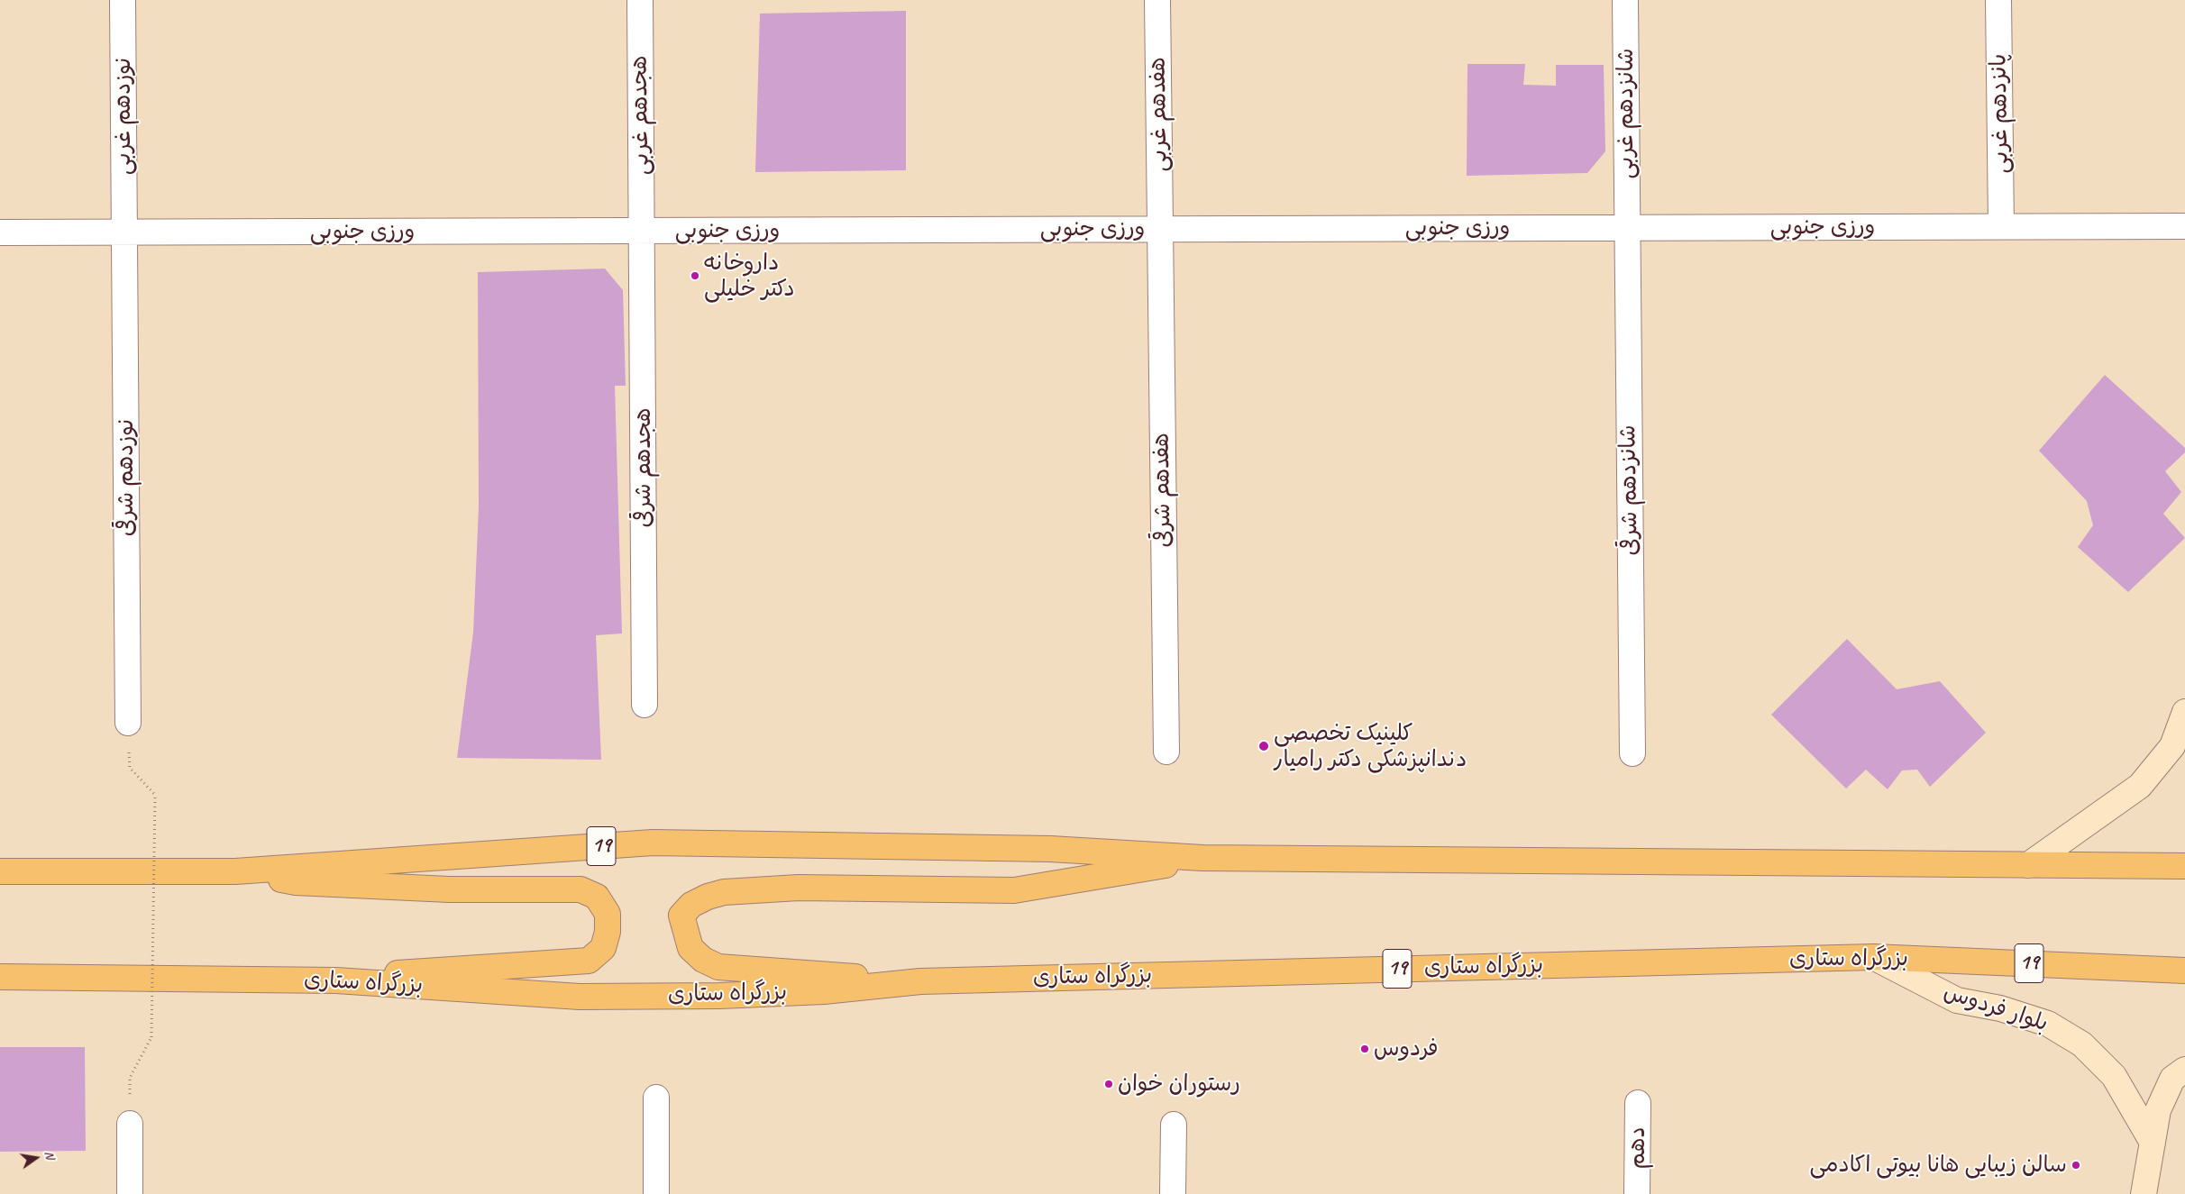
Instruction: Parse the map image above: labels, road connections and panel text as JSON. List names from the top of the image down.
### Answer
{
  "streets": {
    "highway": ["19", "بزرگراه ستاری"],
    "main road": ["بلوار فردوس"],
    "street": [
      "شانزدهم غربی",
      "پانزدهم غربی",
      "هفدهم غربی",
      "هجدهم غربی",
      "نوزدهم غربی",
      "ورزی جنوبی",
      "هجدهم شرقی",
      "نوزدهم شرقی",
      "هفدهم شرقی",
      "شانزدهم شرقی",
      "دهم"
    ]
  },
  "crossings": [
    ["شانزدهم غربی", "ورزی جنوبی"],
    ["شانزدهم غربی", "شانزدهم شرقی"],
    ["پانزدهم غربی", "ورزی جنوبی"],
    ["هفدهم غربی", "ورزی جنوبی"],
    ["هفدهم غربی", "هفدهم شرقی"],
    ["هجدهم غربی", "ورزی جنوبی"],
    ["هجدهم غربی", "هجدهم شرقی"],
    ["نوزدهم غربی", "ورزی جنوبی"],
    ["نوزدهم غربی", "نوزدهم شرقی"],
    ["ورزی جنوبی", "هجدهم شرقی"],
    ["ورزی جنوبی", "نوزدهم شرقی"],
    ["ورزی جنوبی", "هفدهم شرقی"],
    ["ورزی جنوبی", "شانزدهم شرقی"],
    ["بزرگراه ستاری", "بلوار فردوس"]
  ],
  "places": [
    "داروخانه دکتر خلیلی",
    "کلینیک تخصصی دندانپزشکی دکتر رامیار",
    "فردوس",
    "رستوران خوان",
    "سالن زیبایی هانا بیوتی اکادمی"
  ],
  "north": "right"
}
